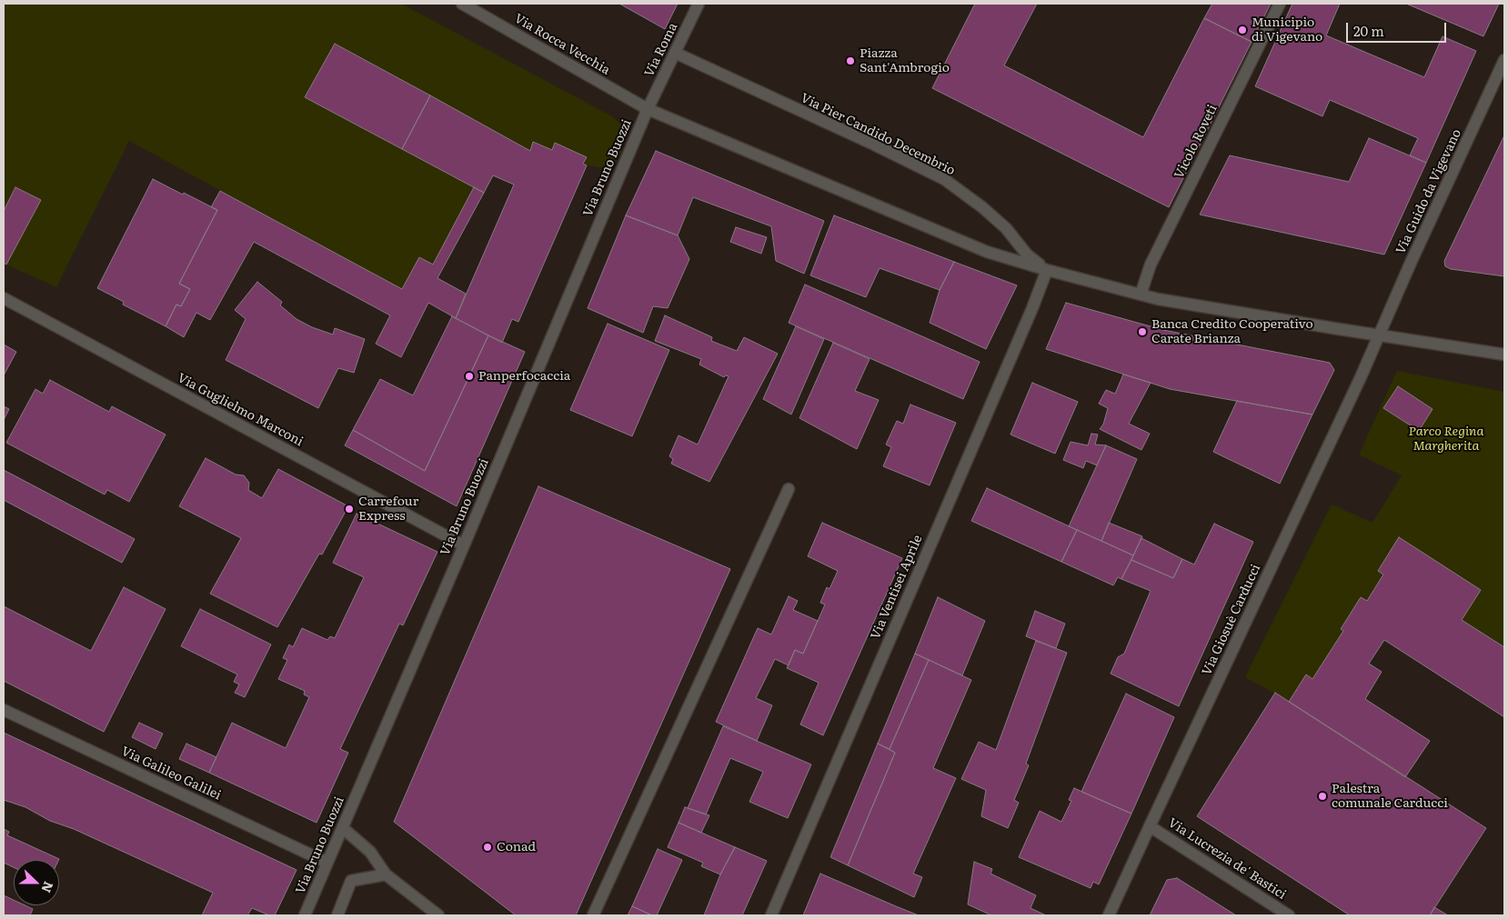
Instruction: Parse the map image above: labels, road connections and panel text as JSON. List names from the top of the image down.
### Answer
{
  "streets": {
    "street": [
      "Via Rocca Vecchia",
      "Via Roma",
      "Via Pier Candido Decembrio",
      "Vicolo Roveti",
      "Via Bruno Buozzi",
      "Via Guido da Vigevano",
      "Via Guglielmo Marconi",
      "Via Ventisei Aprile",
      "Via Giosuè Carducci",
      "Via Galileo Galilei",
      "Via Lucrezia de' Bastici"
    ]
  },
  "crossings": [
    ["Via Rocca Vecchia", "Via Roma"],
    ["Via Rocca Vecchia", "Via Pier Candido Decembrio"],
    ["Via Rocca Vecchia", "Via Bruno Buozzi"],
    ["Via Roma", "Via Pier Candido Decembrio"],
    ["Via Roma", "Via Bruno Buozzi"],
    ["Via Pier Candido Decembrio", "Vicolo Roveti"],
    ["Via Pier Candido Decembrio", "Via Bruno Buozzi"],
    ["Via Pier Candido Decembrio", "Via Guido da Vigevano"],
    ["Via Pier Candido Decembrio", "Via Ventisei Aprile"],
    ["Via Pier Candido Decembrio", "Via Giosuè Carducci"],
    ["Via Bruno Buozzi", "Via Guglielmo Marconi"],
    ["Via Bruno Buozzi", "Via Galileo Galilei"],
    ["Via Guido da Vigevano", "Via Giosuè Carducci"],
    ["Via Giosuè Carducci", "Via Lucrezia de' Bastici"]
  ],
  "parks": ["Parco Regina Margherita"],
  "places": [
    "Municipio di Vigevano",
    "Piazza Sant'Ambrogio",
    "Banca Credito Cooperativo Carate Brianza",
    "Panperfocaccia",
    "Carrefour Express",
    "Palestra comunale Carducci",
    "Conad"
  ],
  "scale_bar": "20 m",
  "north": "right"
}
